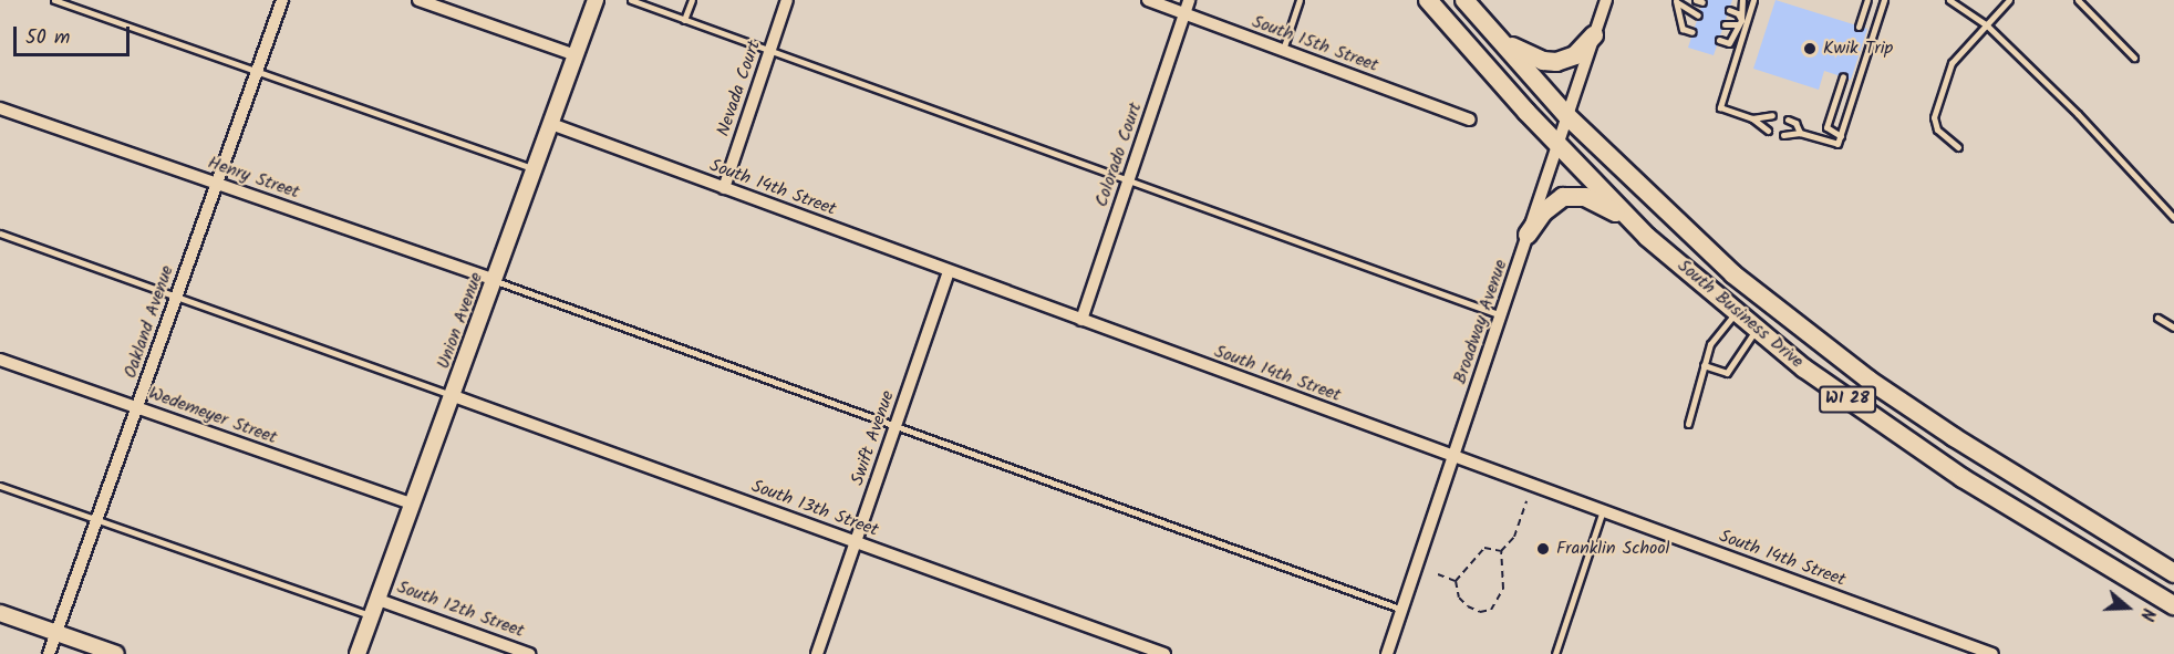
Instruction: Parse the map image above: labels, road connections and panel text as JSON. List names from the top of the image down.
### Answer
{
  "streets": {
    "main road": ["South Business Drive", "WI 28"],
    "street": [
      "South 15th Street",
      "Nevada Court",
      "Colorado Court",
      "Henry Street",
      "South 14th Street",
      "Union Avenue",
      "Oakland Avenue",
      "Broadway Avenue",
      "Wedemeyer Street",
      "Swift Avenue",
      "South 13th Street",
      "South 12th Street"
    ]
  },
  "crossings": [
    ["South 15th Street", "Colorado Court"],
    ["Nevada Court", "South 14th Street"],
    ["Colorado Court", "South 14th Street"],
    ["Henry Street", "Union Avenue"],
    ["Henry Street", "Oakland Avenue"],
    ["South 14th Street", "Union Avenue"],
    ["South 14th Street", "Broadway Avenue"],
    ["South 14th Street", "Swift Avenue"],
    ["South Business Drive", "Broadway Avenue"],
    ["Union Avenue", "Wedemeyer Street"],
    ["Union Avenue", "South 13th Street"],
    ["Union Avenue", "South 12th Street"],
    ["Oakland Avenue", "Wedemeyer Street"],
    ["Swift Avenue", "South 13th Street"]
  ],
  "places": ["Kwik Trip", "Franklin School"],
  "scale_bar": "50 m",
  "north": "right"
}
